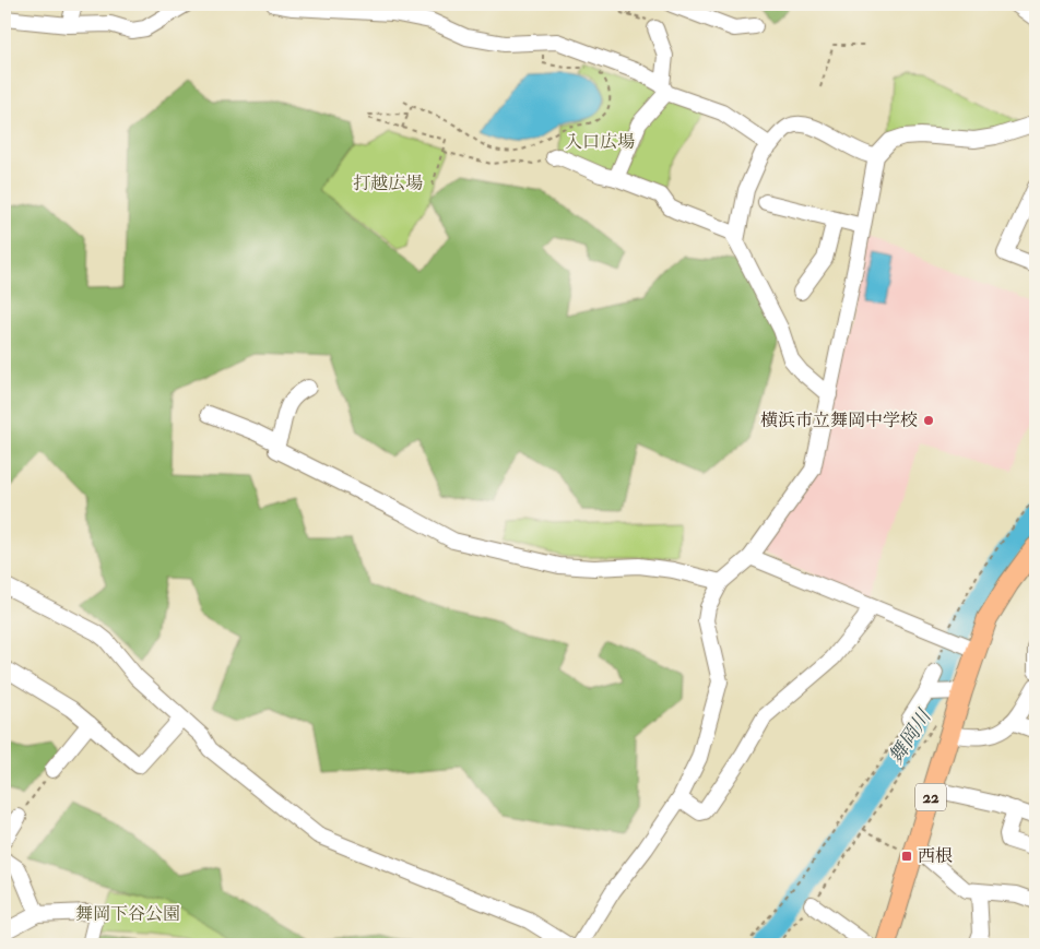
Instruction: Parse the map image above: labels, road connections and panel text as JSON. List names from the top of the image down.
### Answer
{
  "streets": {
    "main road": ["22"]
  },
  "water": ["舞岡川"],
  "parks": ["入口広場", "打越広場", "舞岡下谷公園"],
  "places": {
    "other": ["横浜市立舞岡中学校"],
    "transit": ["西根"]
  }
}
